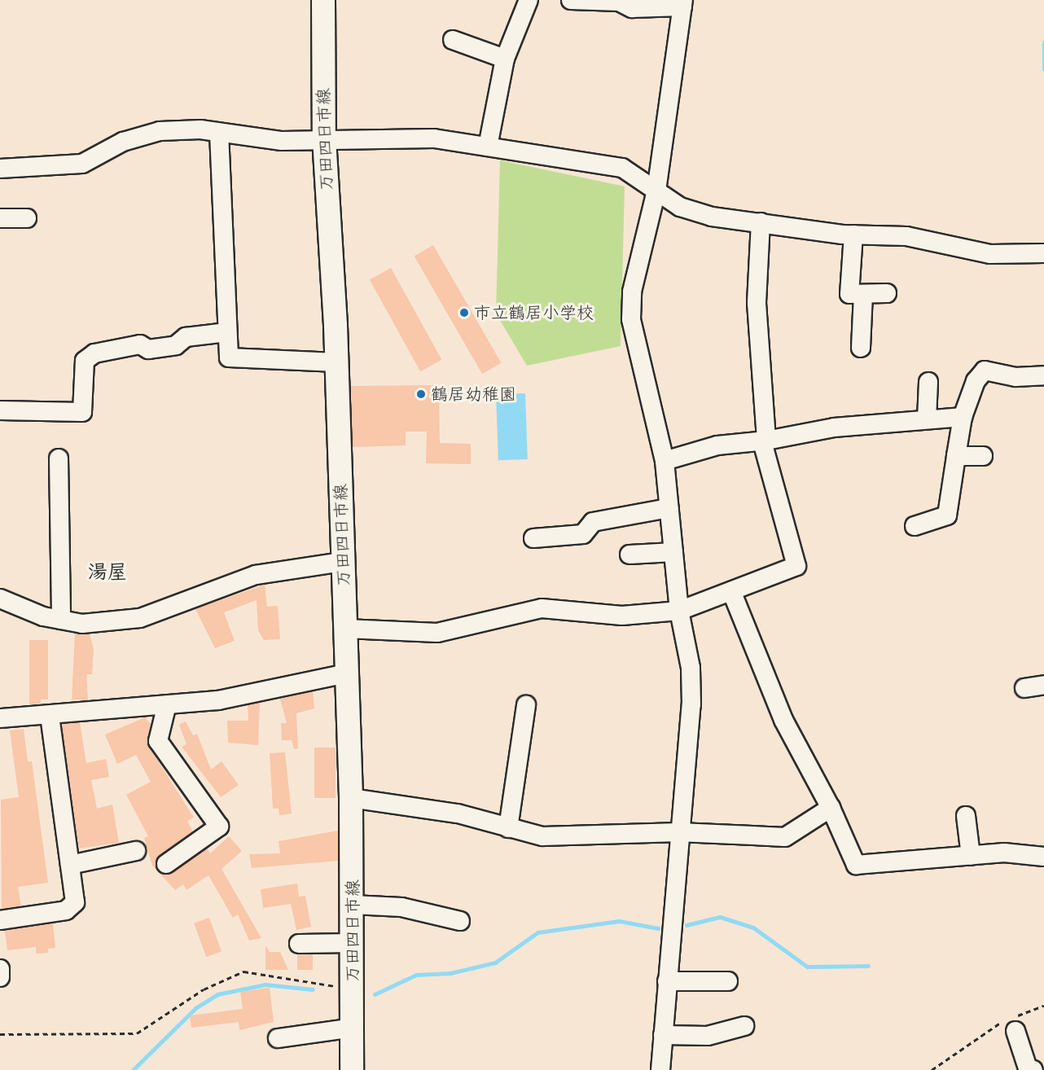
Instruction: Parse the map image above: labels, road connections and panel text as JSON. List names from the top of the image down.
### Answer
{
  "streets": {
    "main road": ["万田四日市線"]
  },
  "districts": ["湯屋"],
  "places": ["市立鶴居小学校", "鶴居幼稚園"]
}
